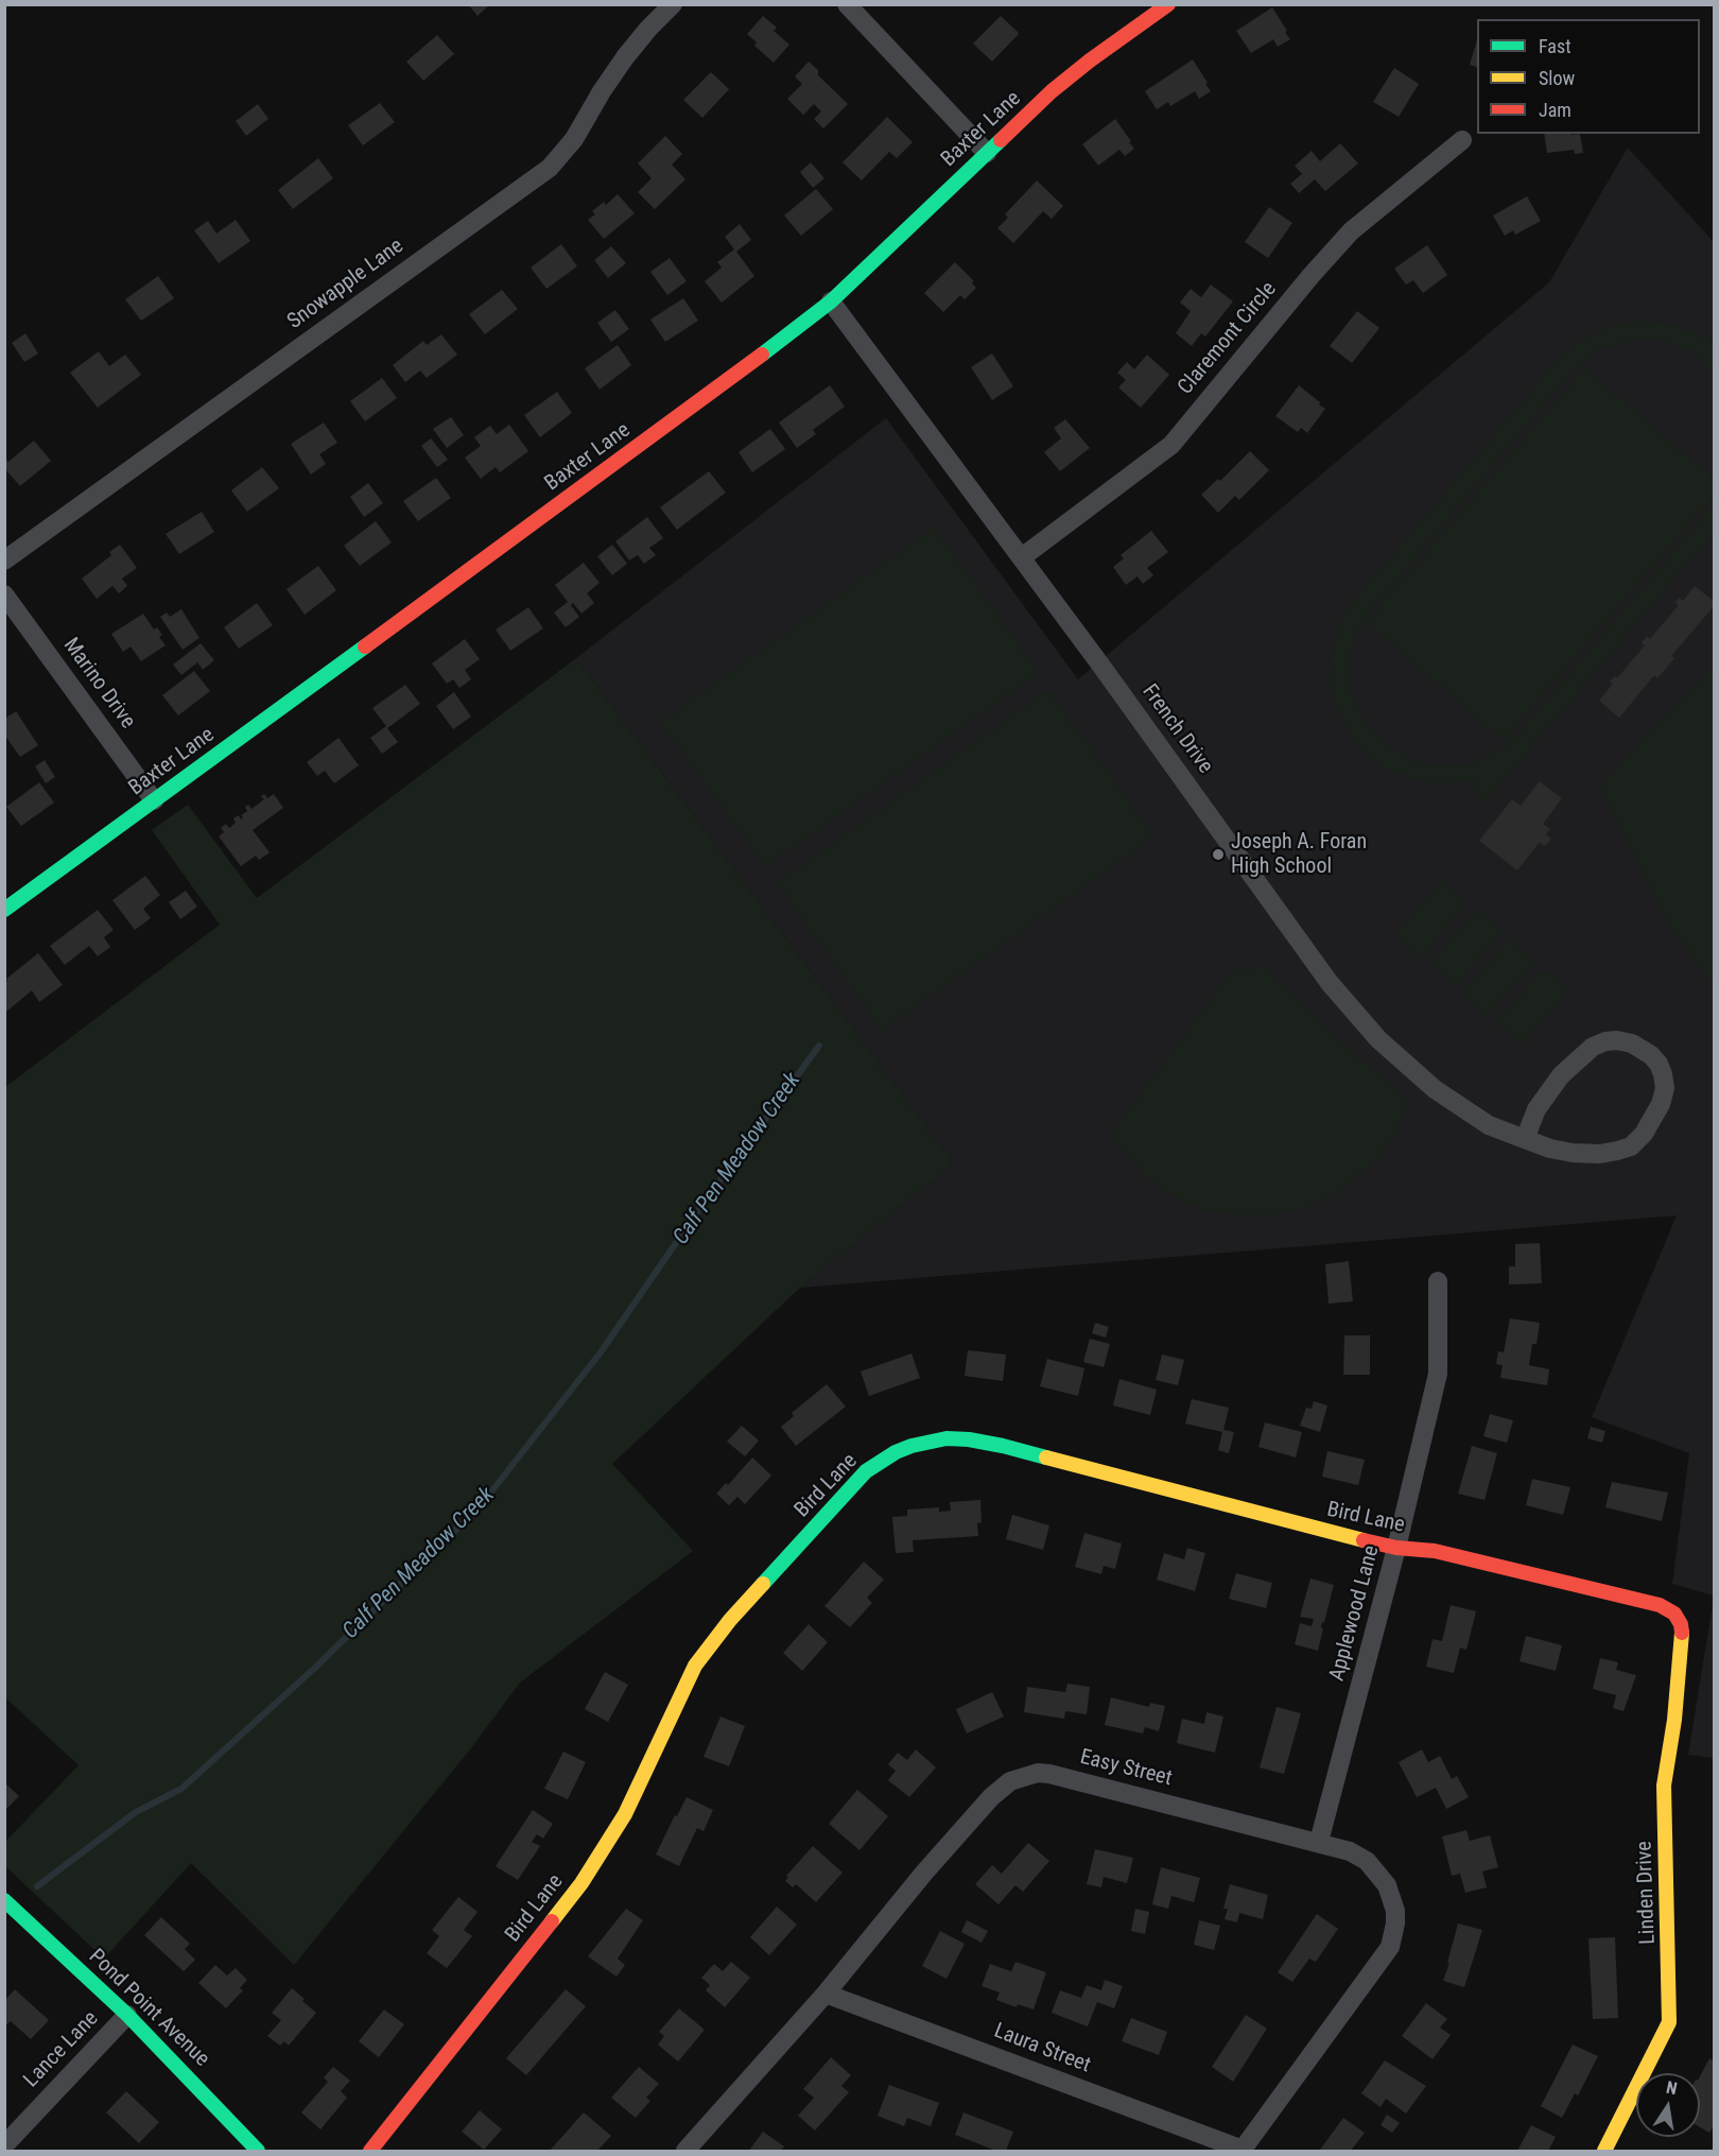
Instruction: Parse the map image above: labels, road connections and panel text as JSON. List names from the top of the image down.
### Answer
{
  "streets": {
    "street": [
      "Baxter Lane",
      "Snowapple Lane",
      "Claremont Circle",
      "Marino Drive",
      "French Drive",
      "Bird Lane",
      "Applewood Lane",
      "Easy Street",
      "Linden Drive",
      "Pond Point Avenue",
      "Laura Street",
      "Lance Lane"
    ]
  },
  "crossings": [
    ["Baxter Lane", "Marino Drive"],
    ["Baxter Lane", "French Drive"],
    ["Claremont Circle", "French Drive"],
    ["Bird Lane", "Applewood Lane"],
    ["Bird Lane", "Linden Drive"],
    ["Applewood Lane", "Easy Street"],
    ["Easy Street", "Laura Street"],
    ["Pond Point Avenue", "Lance Lane"]
  ],
  "water": ["Calf Pen Meadow Creek"],
  "places": ["Joseph A. Foran High School"],
  "legend": ["Fast", "Slow", "Jam"],
  "north": "top"
}
